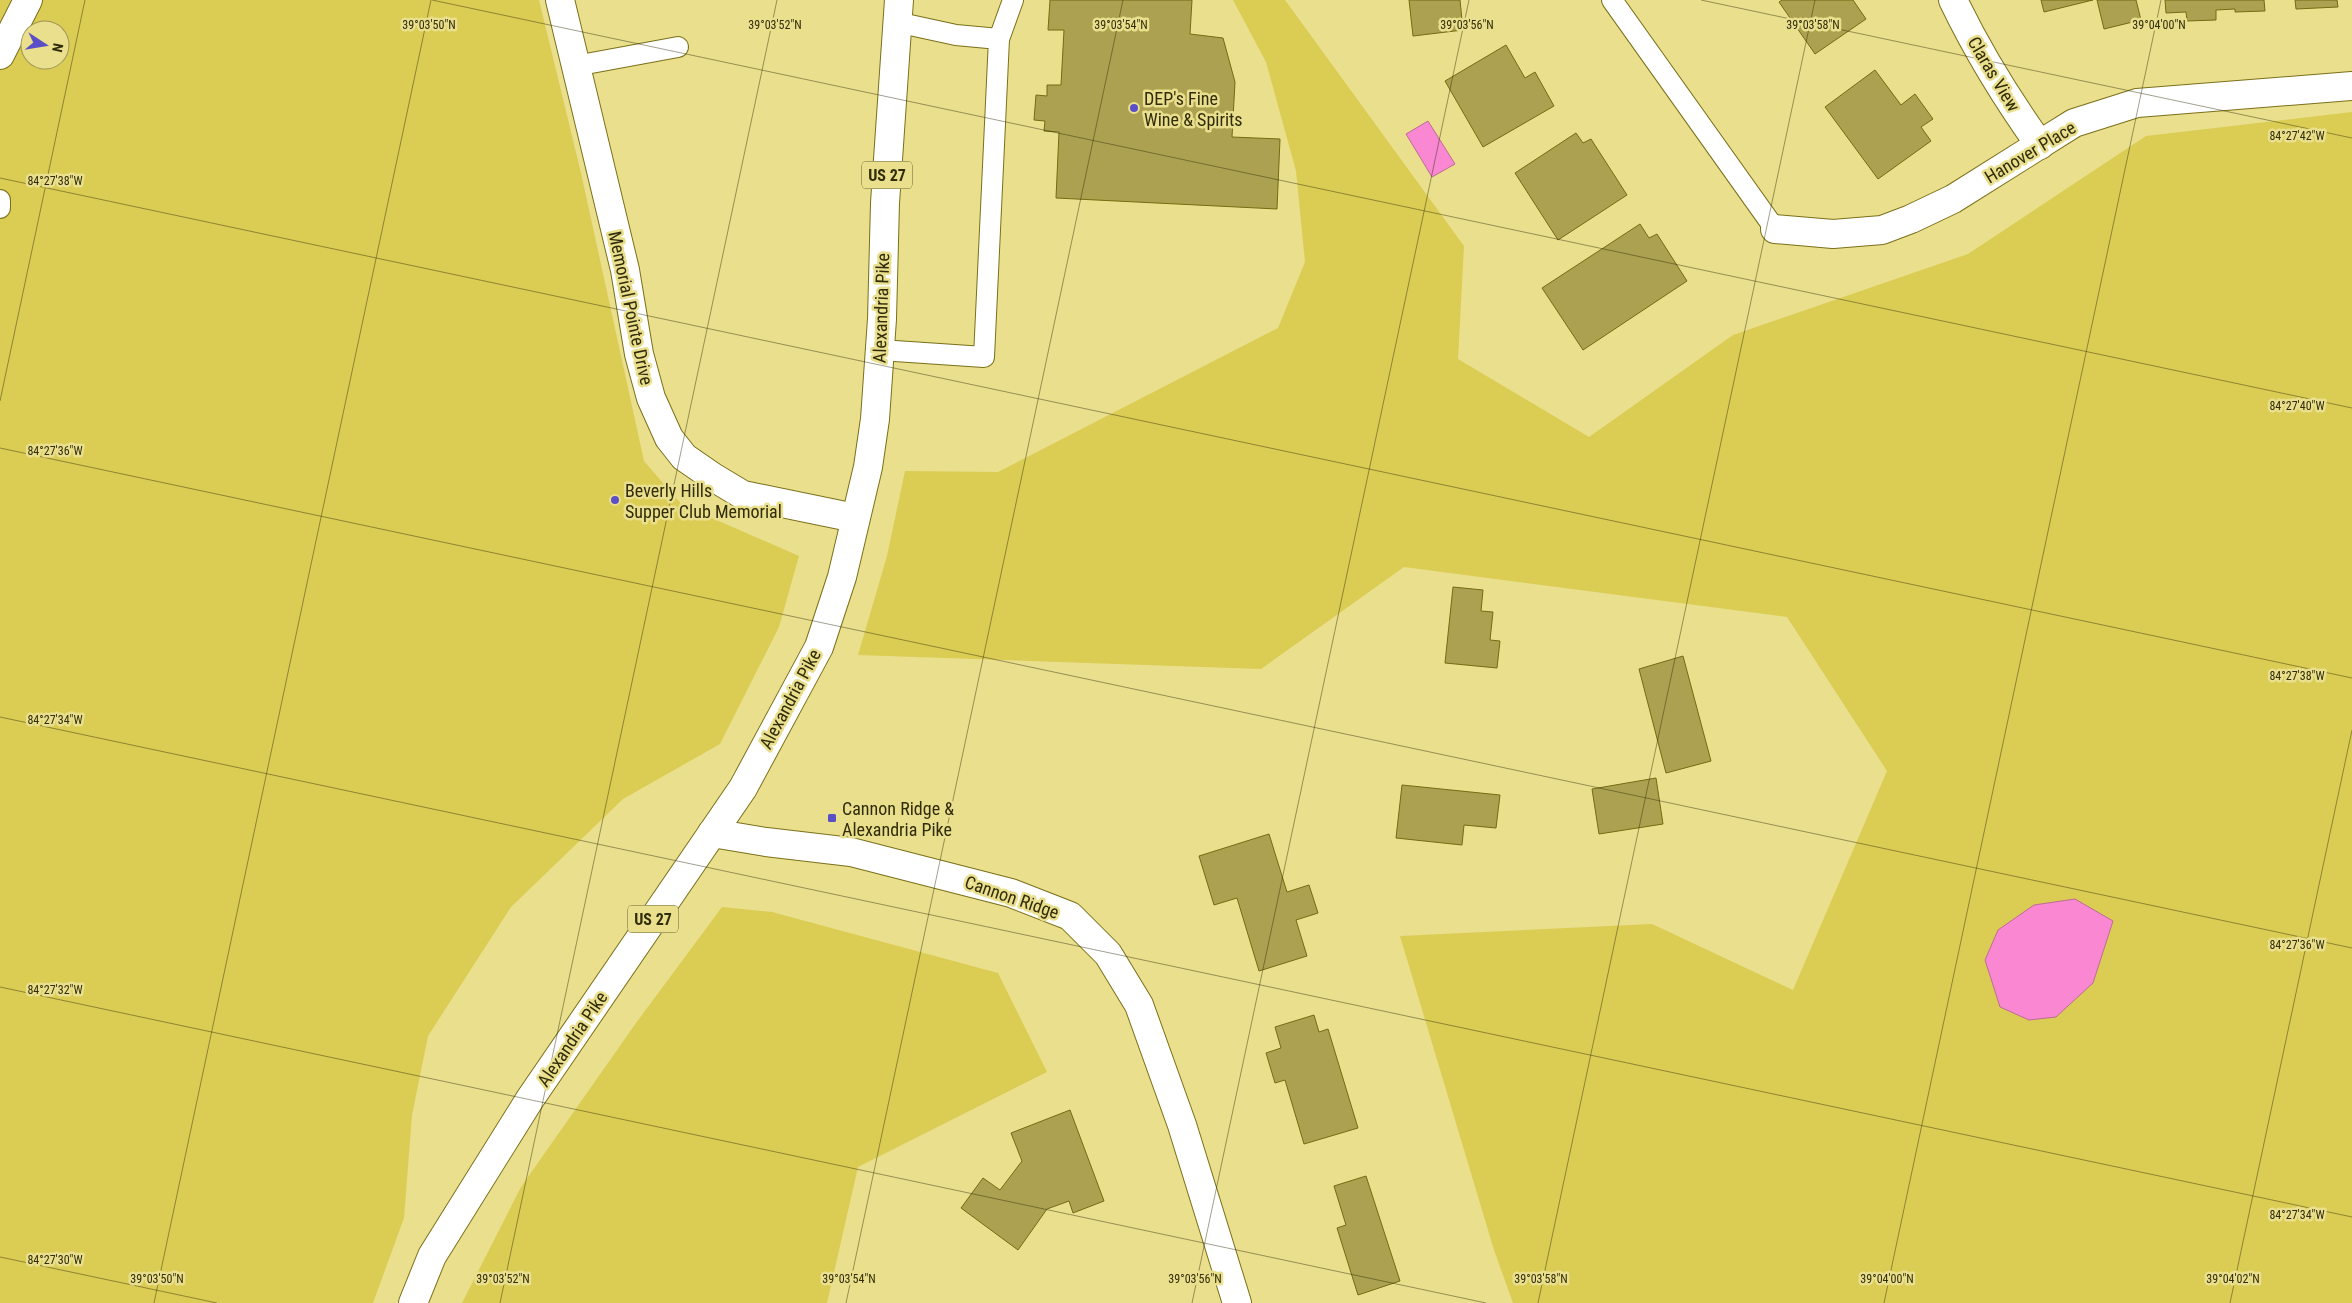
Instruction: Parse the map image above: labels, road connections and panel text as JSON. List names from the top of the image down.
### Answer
{
  "streets": {
    "street": [
      "Claras View",
      "Hanover Place",
      "US 27",
      "Memorial Pointe Drive",
      "Alexandria Pike",
      "Cannon Ridge"
    ]
  },
  "crossings": [
    ["Claras View", "Hanover Place"],
    ["Memorial Pointe Drive", "Alexandria Pike"],
    ["Alexandria Pike", "Cannon Ridge"]
  ],
  "places": {
    "other": ["DEP's Fine Wine & Spirits", "Beverly Hills Supper Club Memorial"],
    "transit": ["Cannon Ridge & Alexandria Pike"]
  },
  "north": "right",
  "coordinates": [
    "39°03'50\"N",
    "39°03'52\"N",
    "39°03'54\"N",
    "39°03'56\"N",
    "39°03'58\"N",
    "39°04'00\"N",
    "84°27'42\"W",
    "84°27'38\"W",
    "84°27'40\"W",
    "84°27'36\"W",
    "84°27'34\"W",
    "84°27'32\"W",
    "84°27'30\"W",
    "39°04'02\"N"
  ]
}
